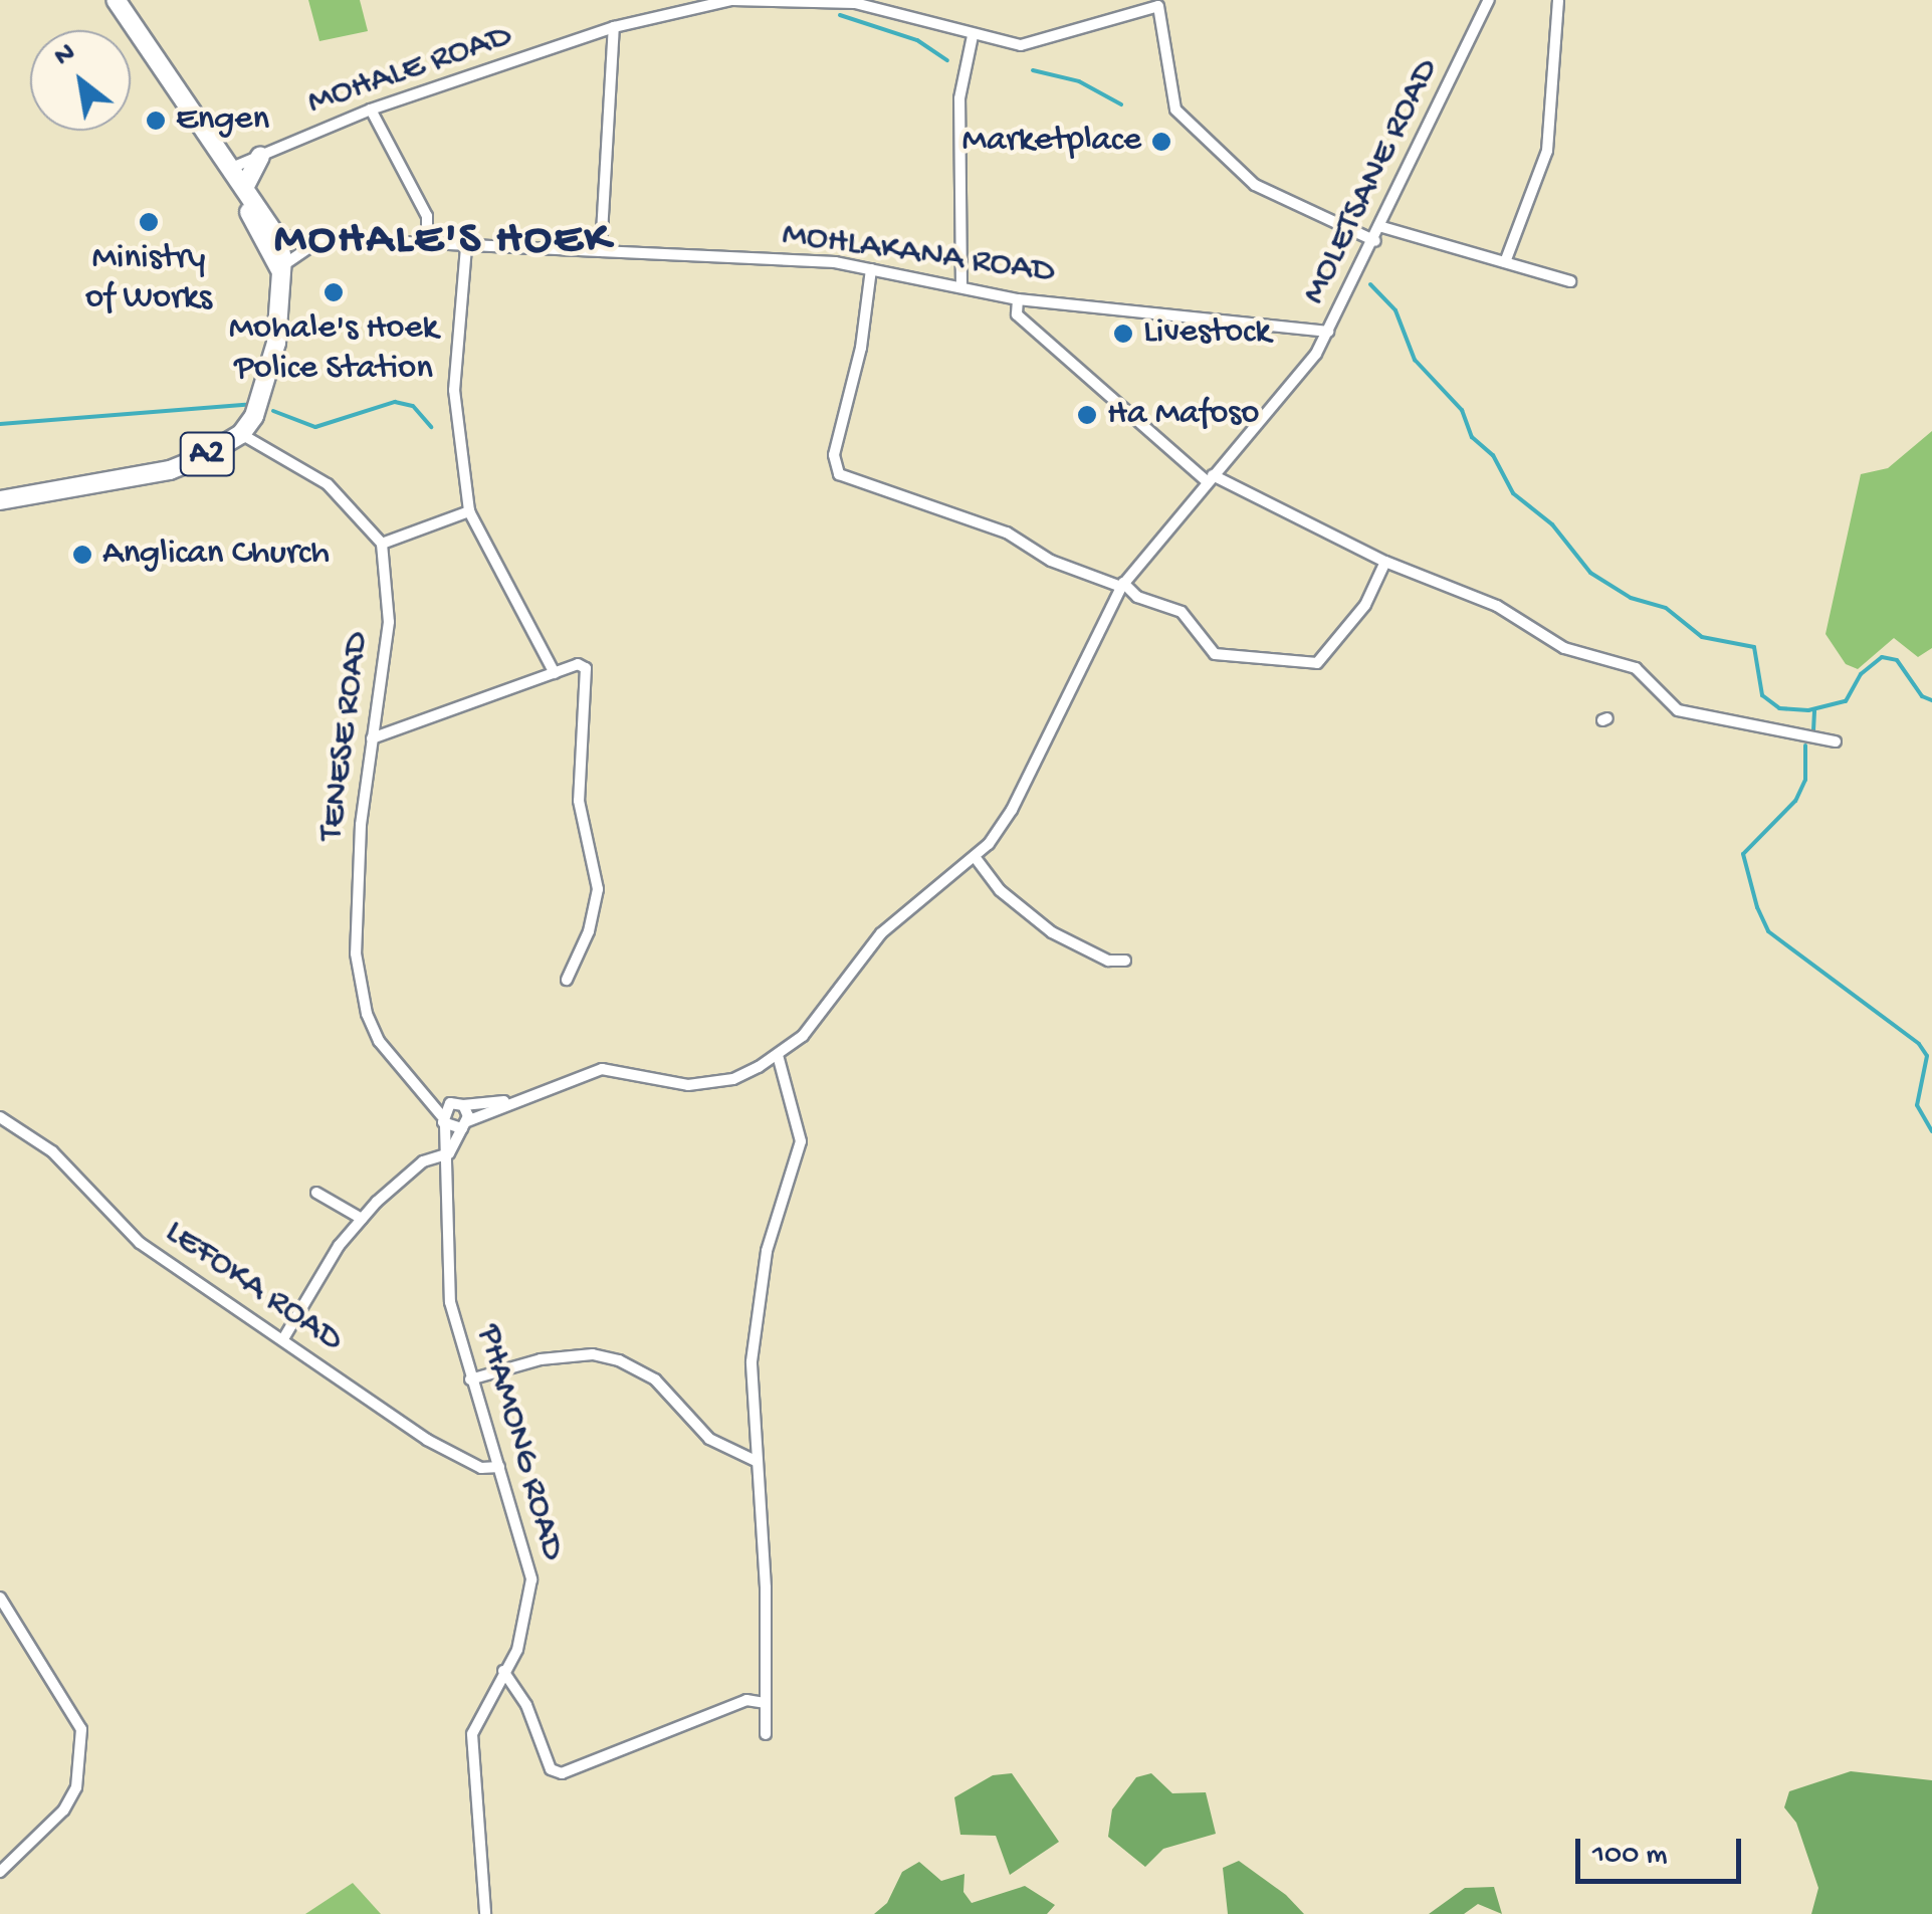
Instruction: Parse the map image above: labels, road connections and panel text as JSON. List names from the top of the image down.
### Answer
{
  "streets": {
    "main road": ["A2"],
    "street": [
      "MOHALE ROAD",
      "MOLETSANE ROAD",
      "MOHLAKANA ROAD",
      "TENESE ROAD",
      "LEFOKA ROAD",
      "PHAMONG ROAD"
    ]
  },
  "crossings": [
    ["MOHALE ROAD", "MOLETSANE ROAD"],
    ["MOHALE ROAD", "A2"],
    ["MOLETSANE ROAD", "MOHLAKANA ROAD"],
    ["MOLETSANE ROAD", "PHAMONG ROAD"],
    ["MOHLAKANA ROAD", "A2"],
    ["TENESE ROAD", "PHAMONG ROAD"],
    ["LEFOKA ROAD", "PHAMONG ROAD"]
  ],
  "districts": ["MOHALE'S HOEK"],
  "places": [
    "Engen",
    "Marketplace",
    "Ministry of Works",
    "Mohale's Hoek Police Station",
    "Livestock",
    "Ha Mafoso",
    "Anglican Church"
  ],
  "scale_bar": "100 m",
  "north": "top left"
}
